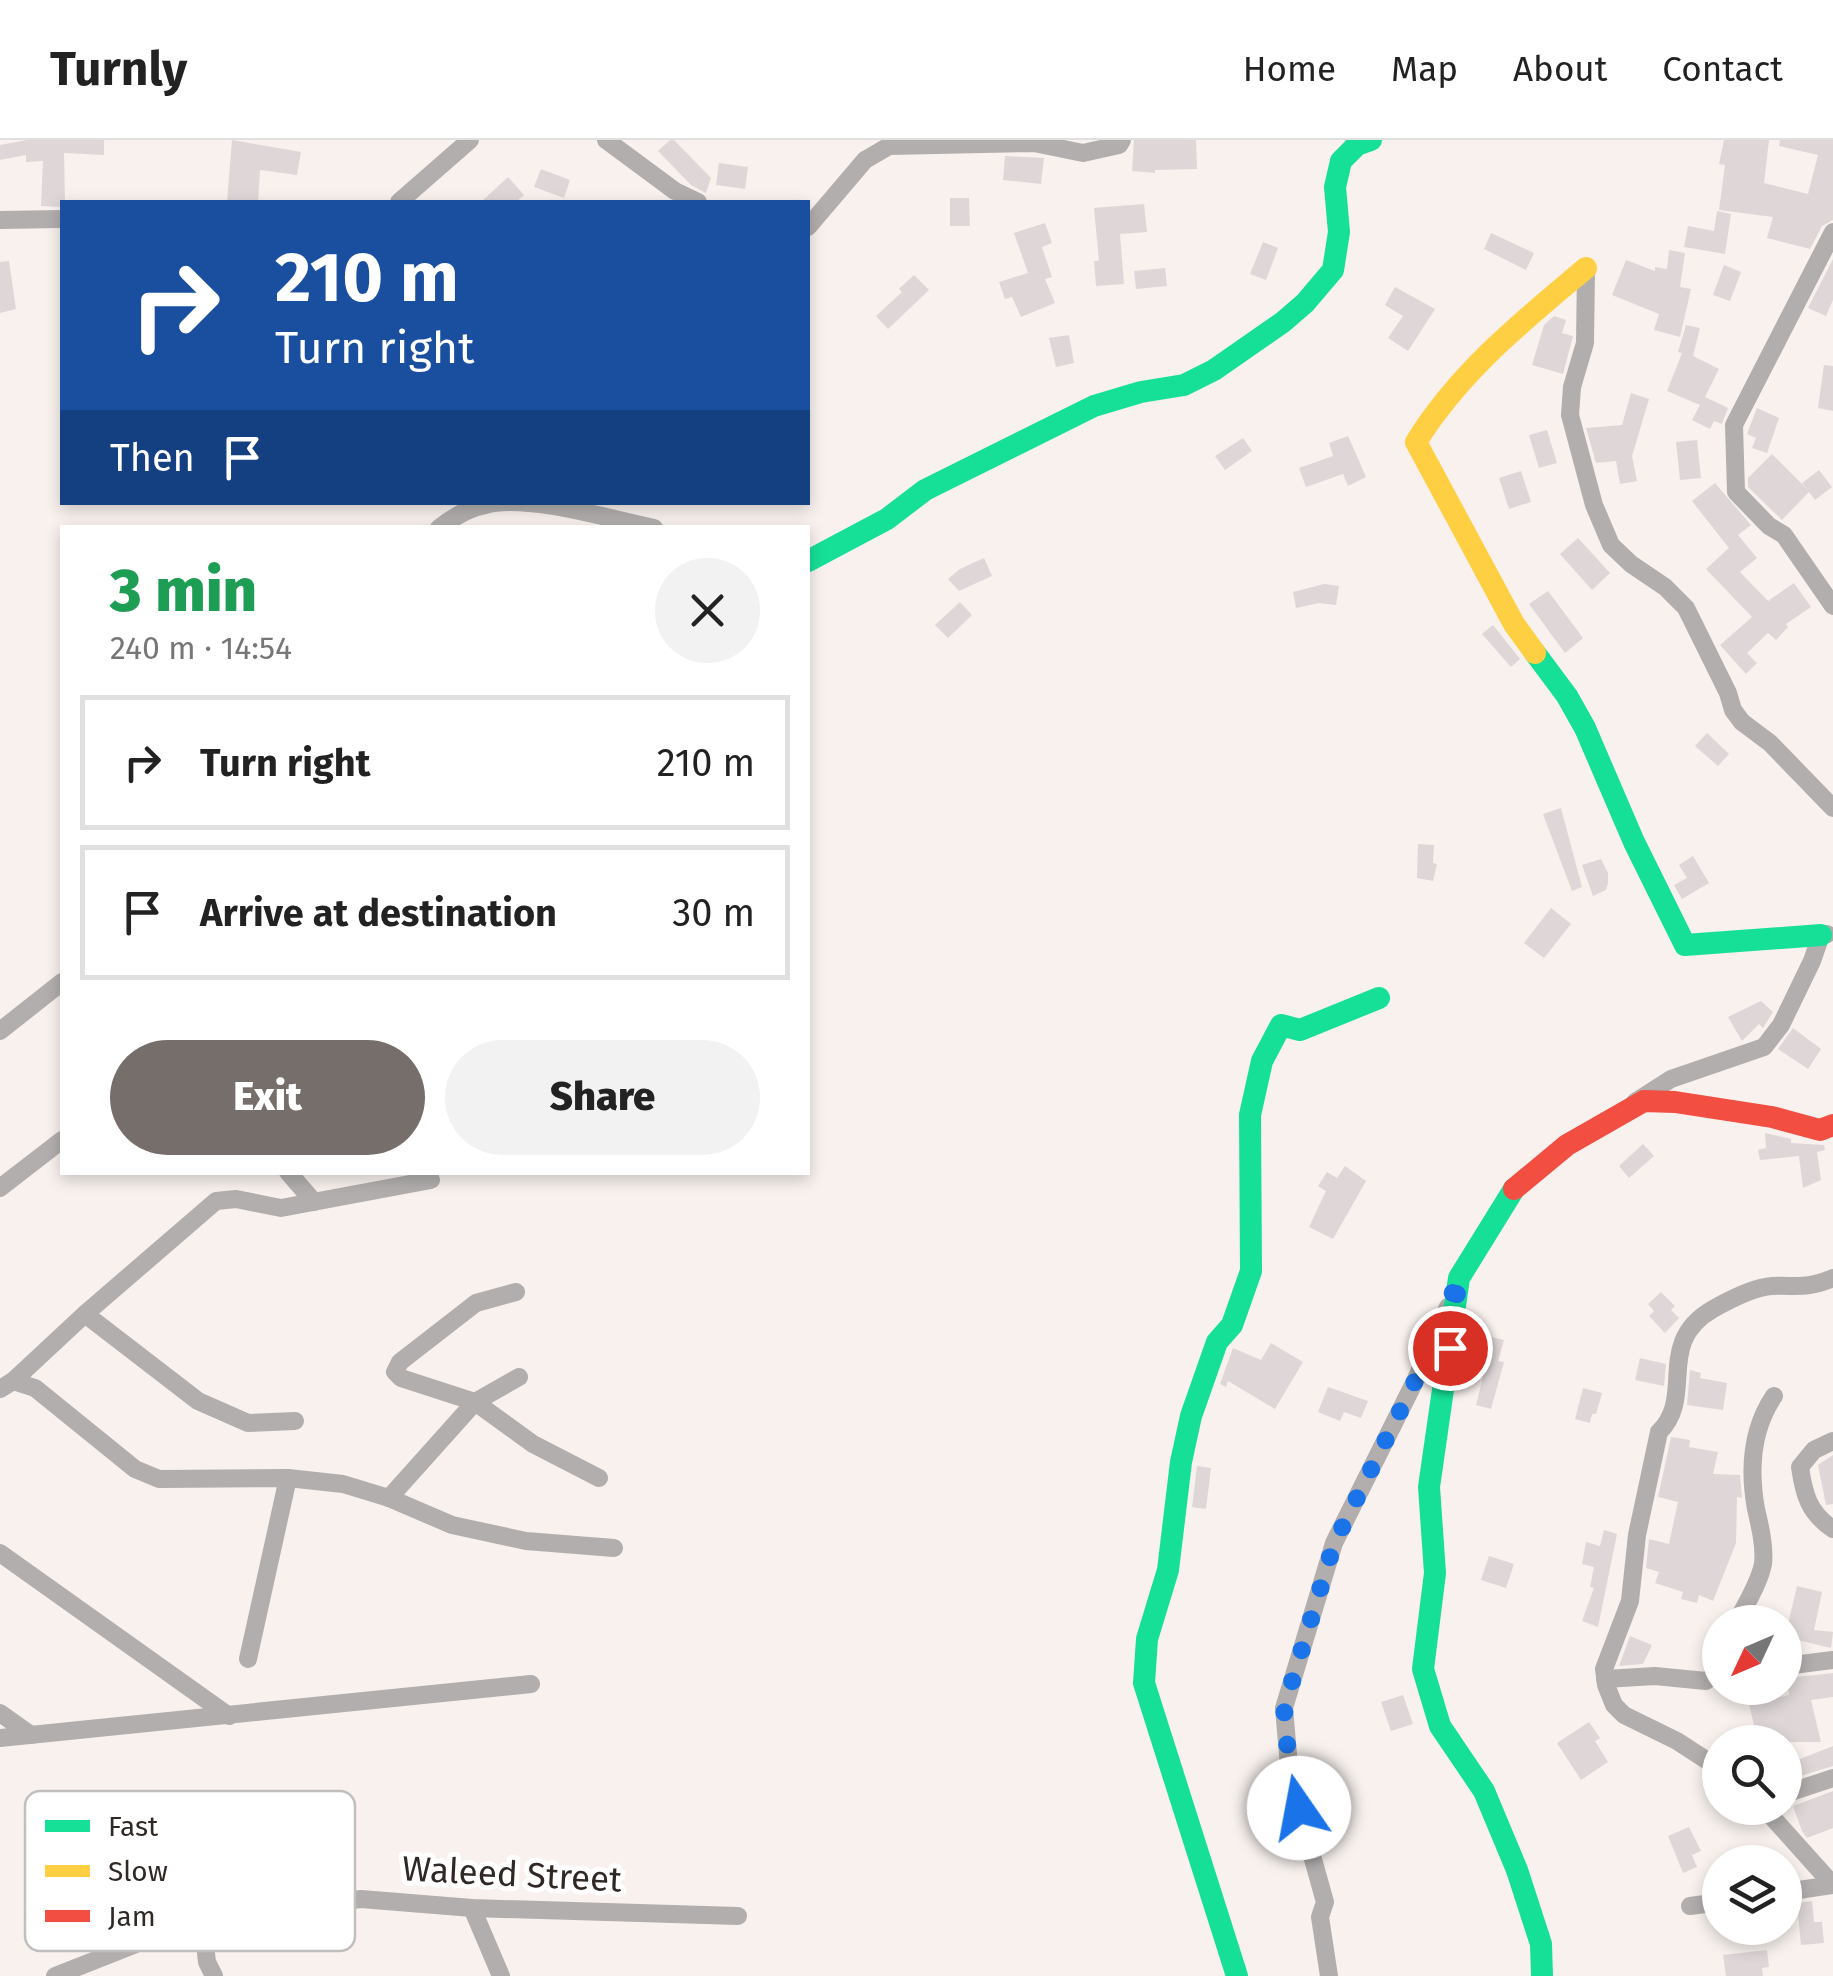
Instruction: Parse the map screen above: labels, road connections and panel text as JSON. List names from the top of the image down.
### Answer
{
  "streets": {
    "street": ["Waleed Street"]
  },
  "legend": ["Fast", "Slow", "Jam"],
  "north": "bottom left",
  "page": {
    "header": "Turnly",
    "nav": [
      "Home",
      "Map",
      "About",
      "Contact"
    ],
    "turn": ["210 m", "Turn right"],
    "then": "Then",
    "heading": ["3 min", "240 m · 14:54"],
    "list": [
      {
        "name": "Turn right",
        "value": "210 m"
      },
      {
        "name": "Arrive at destination",
        "value": "30 m"
      }
    ],
    "buttons": ["Exit", "Share"]
  }
}
